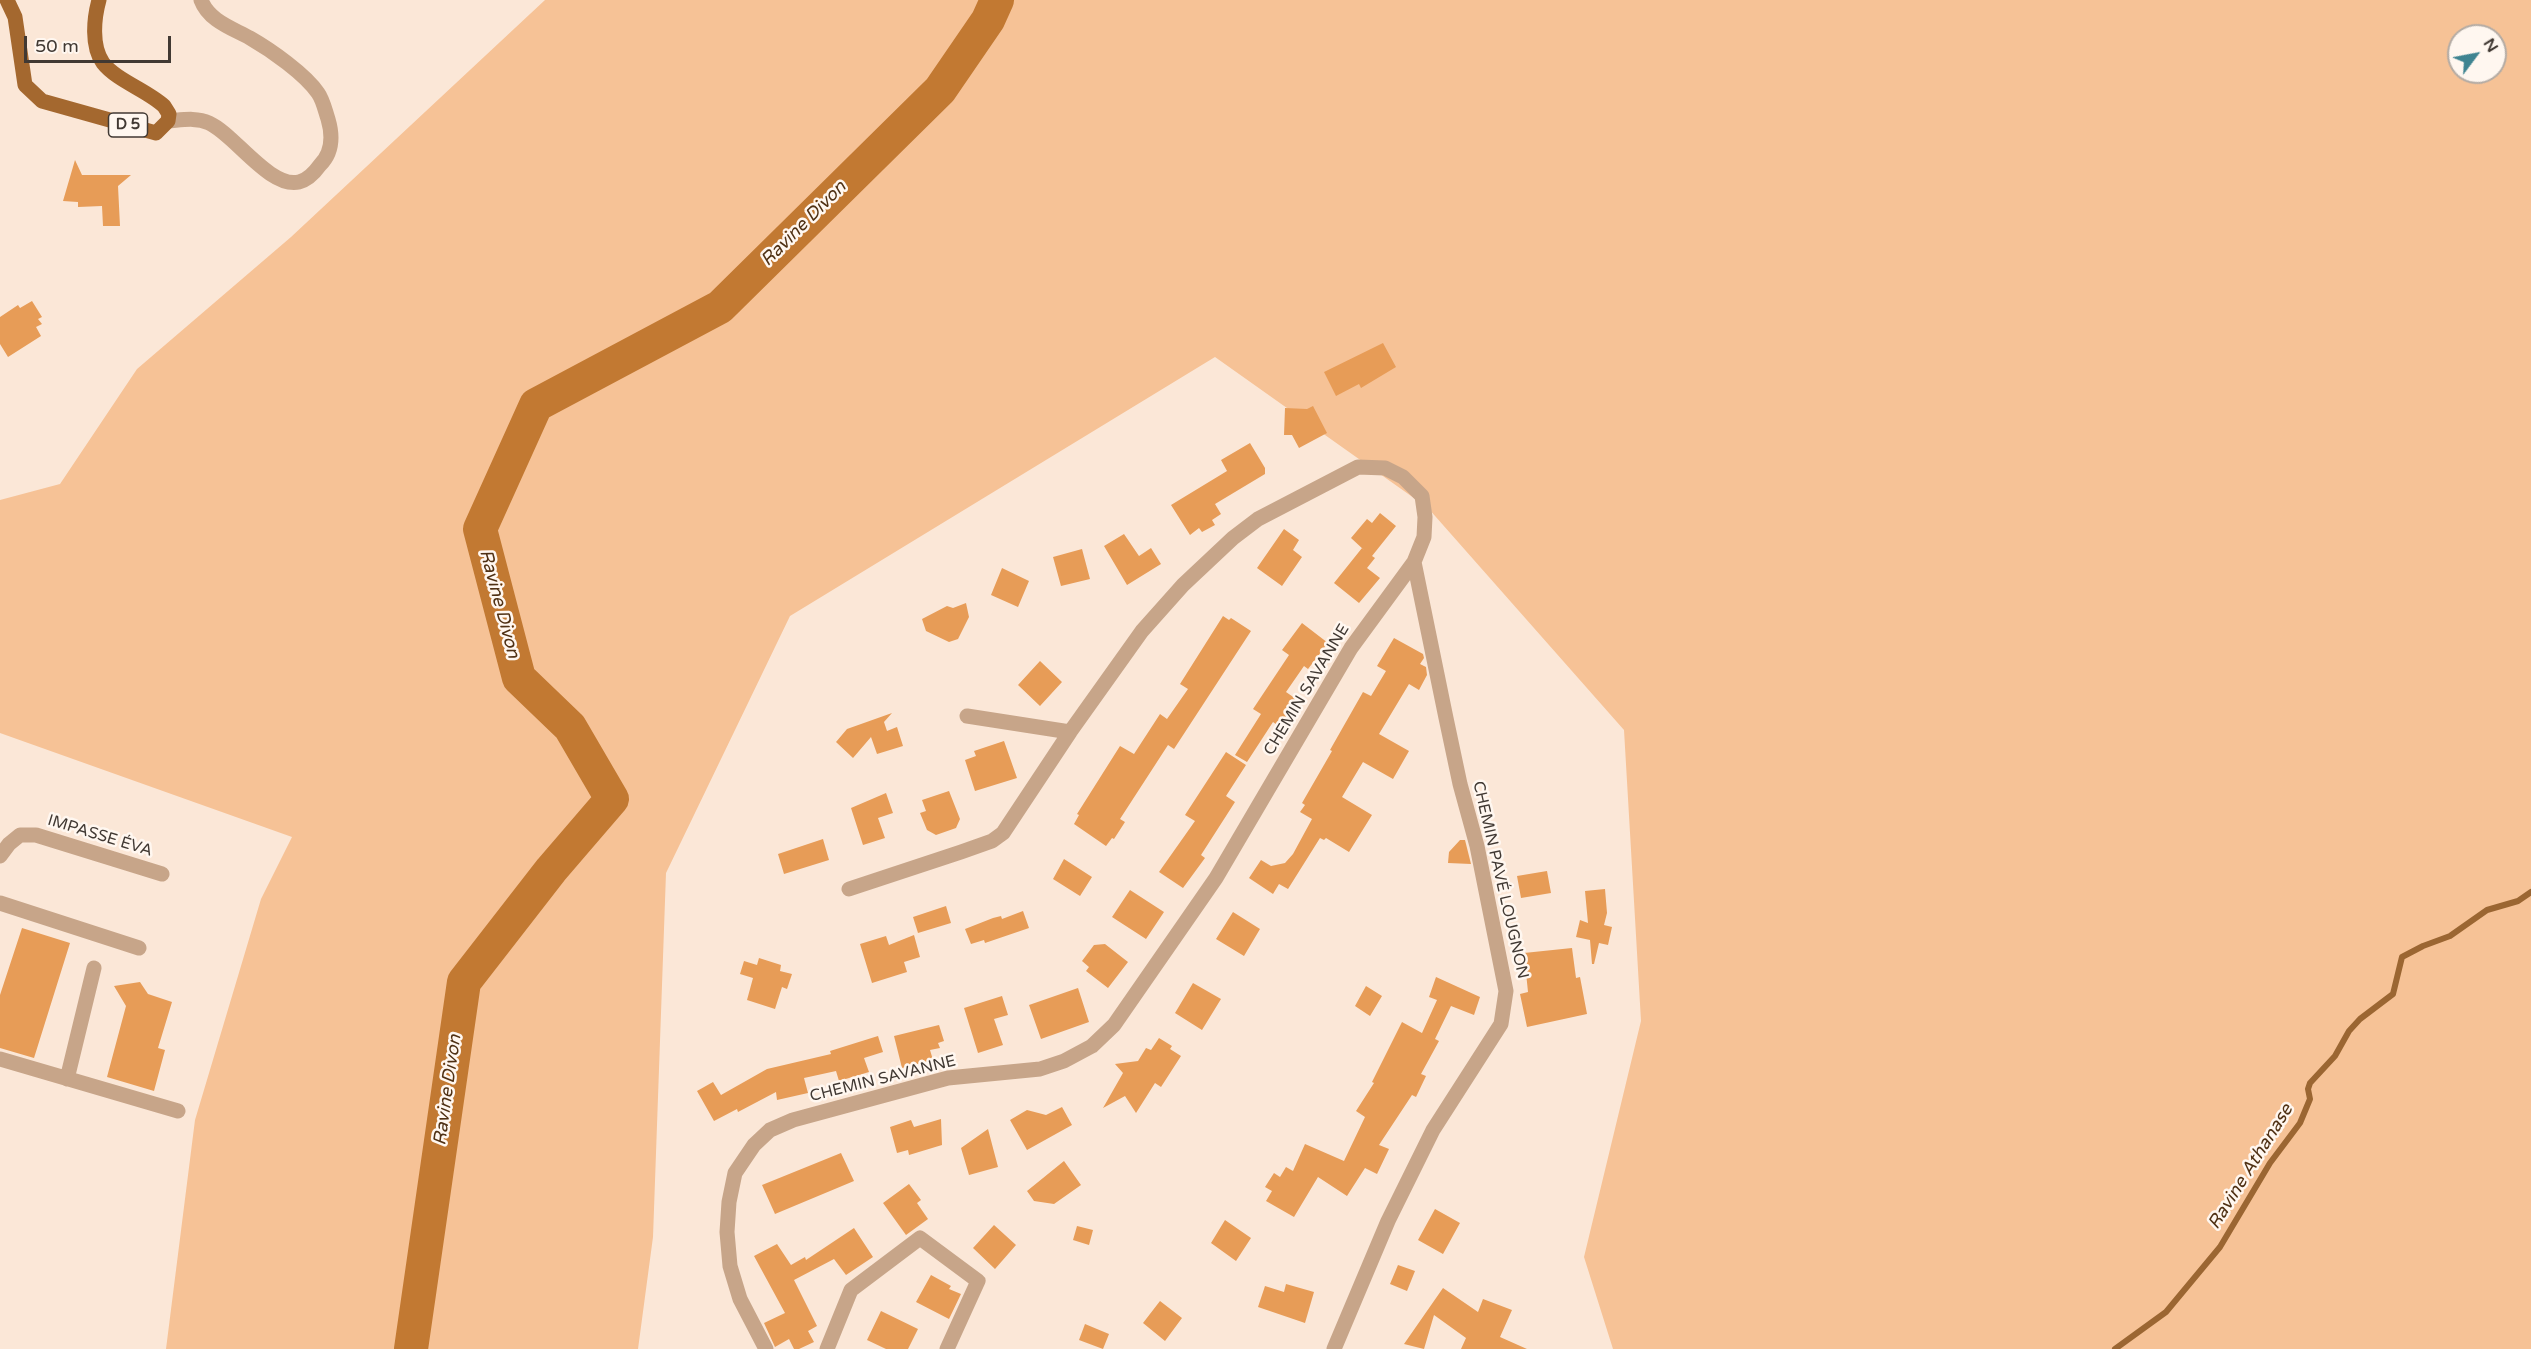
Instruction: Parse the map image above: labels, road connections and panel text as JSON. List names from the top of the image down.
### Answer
{
  "streets": {
    "main road": ["D 5"],
    "street": ["CHEMIN SAVANNE", "IMPASSE ÉVA", "CHEMIN PAVÉ LOUGNON"]
  },
  "crossings": [
    ["CHEMIN SAVANNE", "CHEMIN PAVÉ LOUGNON"]
  ],
  "water": ["Ravine Divon", "Ravine Athanase"],
  "scale_bar": "50 m",
  "north": "top right"
}
